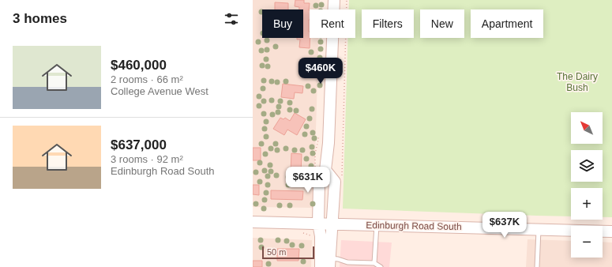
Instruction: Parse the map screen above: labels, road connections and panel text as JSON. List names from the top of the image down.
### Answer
{
  "streets": {
    "main road": ["Edinburgh Road South"]
  },
  "parks": ["The Dairy Bush"],
  "scale_bar": "50 m",
  "north": "top left",
  "page": {
    "heading": "3 homes",
    "chip": [
      "Buy",
      "Rent",
      "Filters",
      "New",
      "Apartment"
    ],
    "list": [
      {
        "name": "$460,000",
        "note": "2 rooms · 66 m² · College Avenue West"
      },
      {
        "name": "$637,000",
        "note": "3 rooms · 92 m² · Edinburgh Road South"
      }
    ],
    "price": ["$460K", "$631K", "$637K"],
    "map_buttons": ["+", "−"],
    "scale": "50 m"
  }
}
